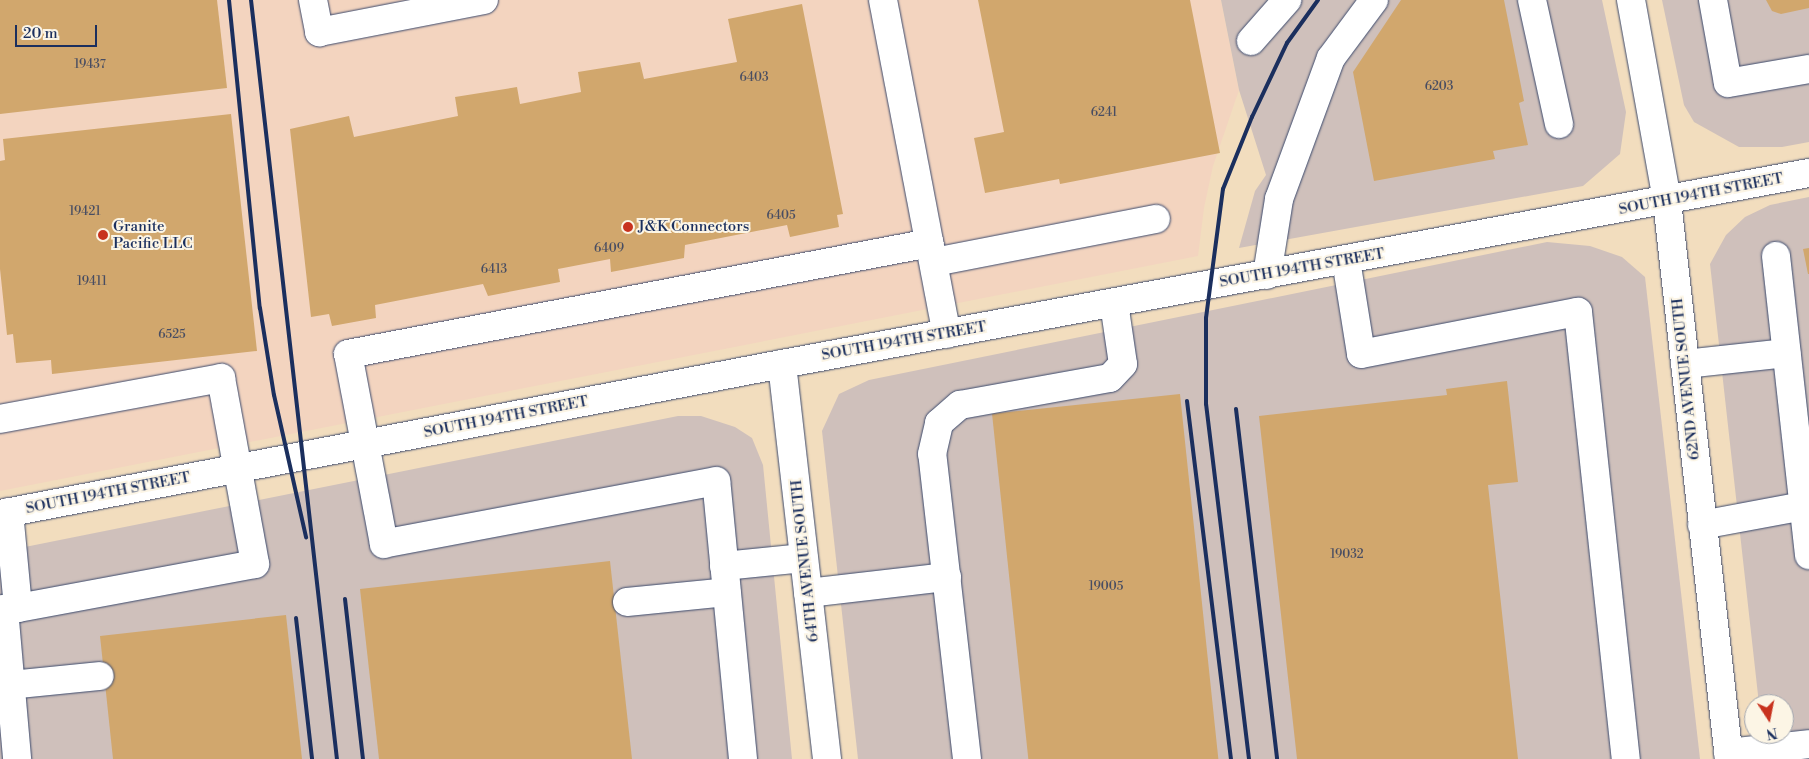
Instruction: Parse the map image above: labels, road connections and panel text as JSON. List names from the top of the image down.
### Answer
{
  "streets": {
    "street": ["SOUTH 194TH STREET", "62ND AVENUE SOUTH", "64TH AVENUE SOUTH"]
  },
  "crossings": [
    ["SOUTH 194TH STREET", "62ND AVENUE SOUTH"],
    ["SOUTH 194TH STREET", "64TH AVENUE SOUTH"]
  ],
  "places": ["J&K Connectors", "Granite Pacific LLC"],
  "house_numbers": [
    "19437",
    "6403",
    "6203",
    "6241",
    "19421",
    "6405",
    "6409",
    "6413",
    "19411",
    "6525",
    "19032",
    "19005"
  ],
  "scale_bar": "20 m",
  "north": "bottom"
}
